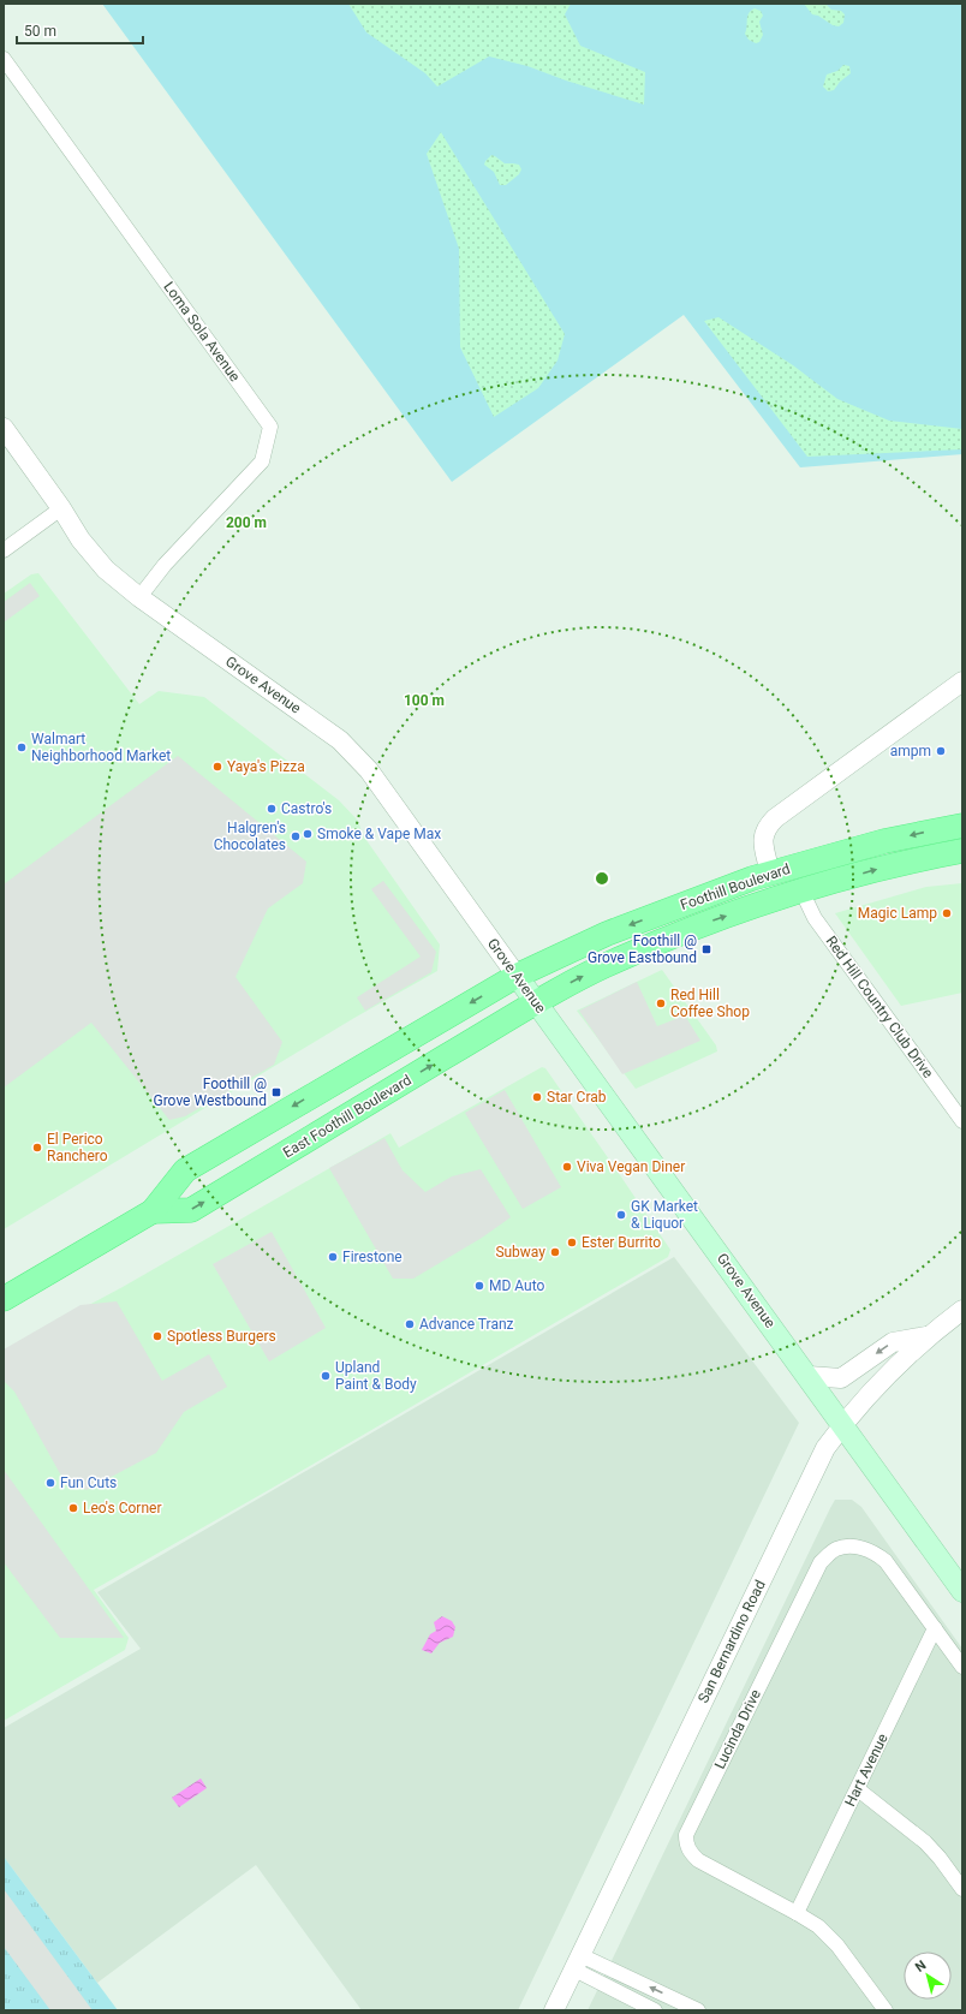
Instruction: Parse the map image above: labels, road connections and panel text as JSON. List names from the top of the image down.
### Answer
{
  "streets": {
    "main road": ["Grove Avenue", "Foothill Boulevard", "East Foothill Boulevard"],
    "street": [
      "Loma Sola Avenue",
      "Red Hill Country Club Drive",
      "San Bernardino Road",
      "Lucinda Drive",
      "Hart Avenue"
    ]
  },
  "crossings": [
    ["Loma Sola Avenue", "Grove Avenue"],
    ["Grove Avenue", "Foothill Boulevard"],
    ["Grove Avenue", "East Foothill Boulevard"],
    ["Grove Avenue", "San Bernardino Road"],
    ["Foothill Boulevard", "Red Hill Country Club Drive"],
    ["Foothill Boulevard", "East Foothill Boulevard"],
    ["Lucinda Drive", "Hart Avenue"]
  ],
  "places": {
    "other": [
      "Walmart Neighborhood Market",
      "ampm",
      "Yaya's Pizza",
      "Castro's",
      "Smoke & Vape Max",
      "Halgren's Chocolates",
      "Magic Lamp",
      "Red Hill Coffee Shop",
      "Star Crab",
      "El Perico Ranchero",
      "Viva Vegan Diner",
      "GK Market & Liquor",
      "Ester Burrito",
      "Subway",
      "Firestone",
      "MD Auto",
      "Advance Tranz",
      "Spotless Burgers",
      "Upland Paint & Body",
      "Fun Cuts",
      "Leo's Corner"
    ],
    "transit": ["Foothill @ Grove Eastbound", "Foothill @ Grove Westbound"]
  },
  "scale_bar": "50 m",
  "north": "top left",
  "rings": ["200 m", "100 m"]
}
